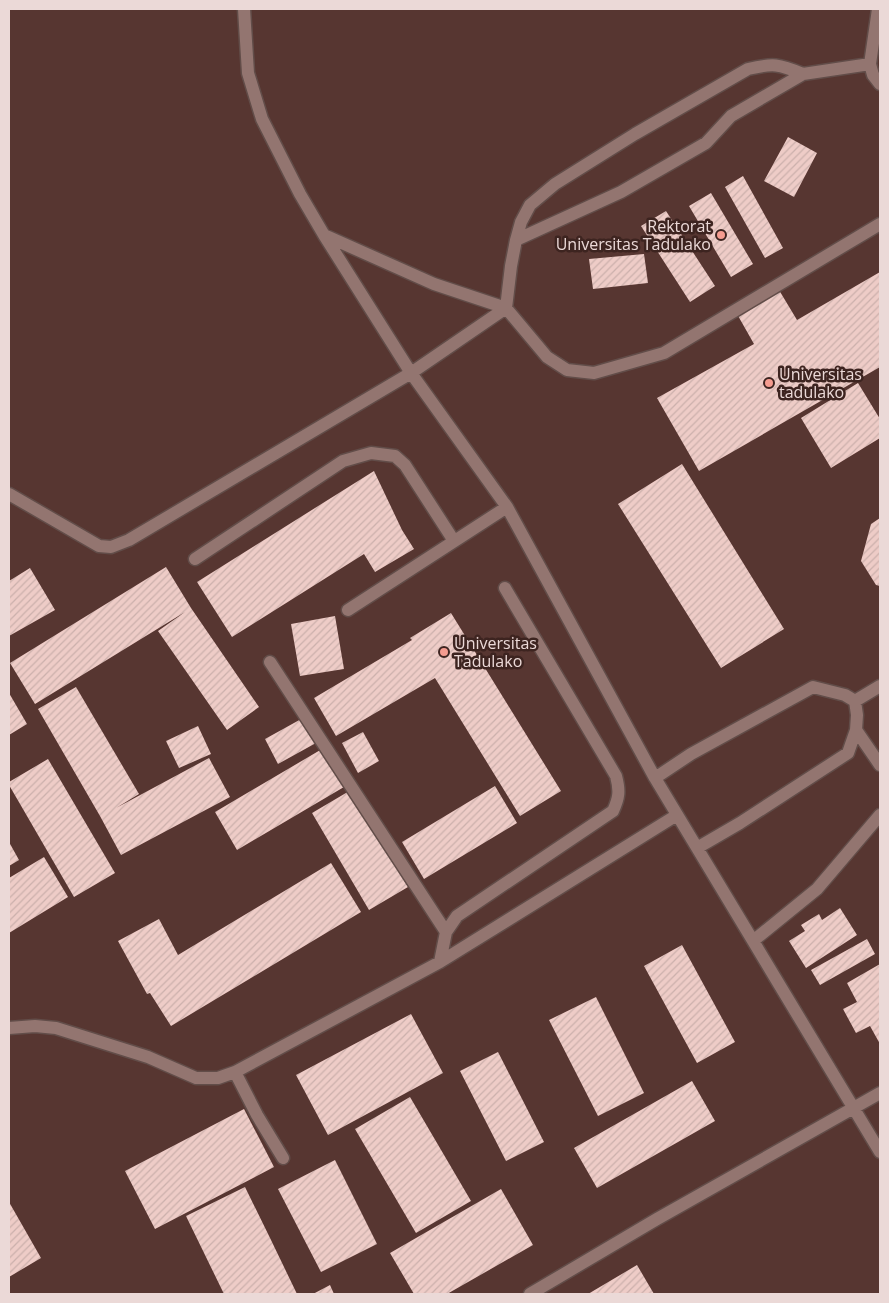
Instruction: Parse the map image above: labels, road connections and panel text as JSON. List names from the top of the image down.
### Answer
{
  "places": ["Rektorat Universitas Tadulako", "Universitas tadulako", "Universitas Tadulako"]
}
